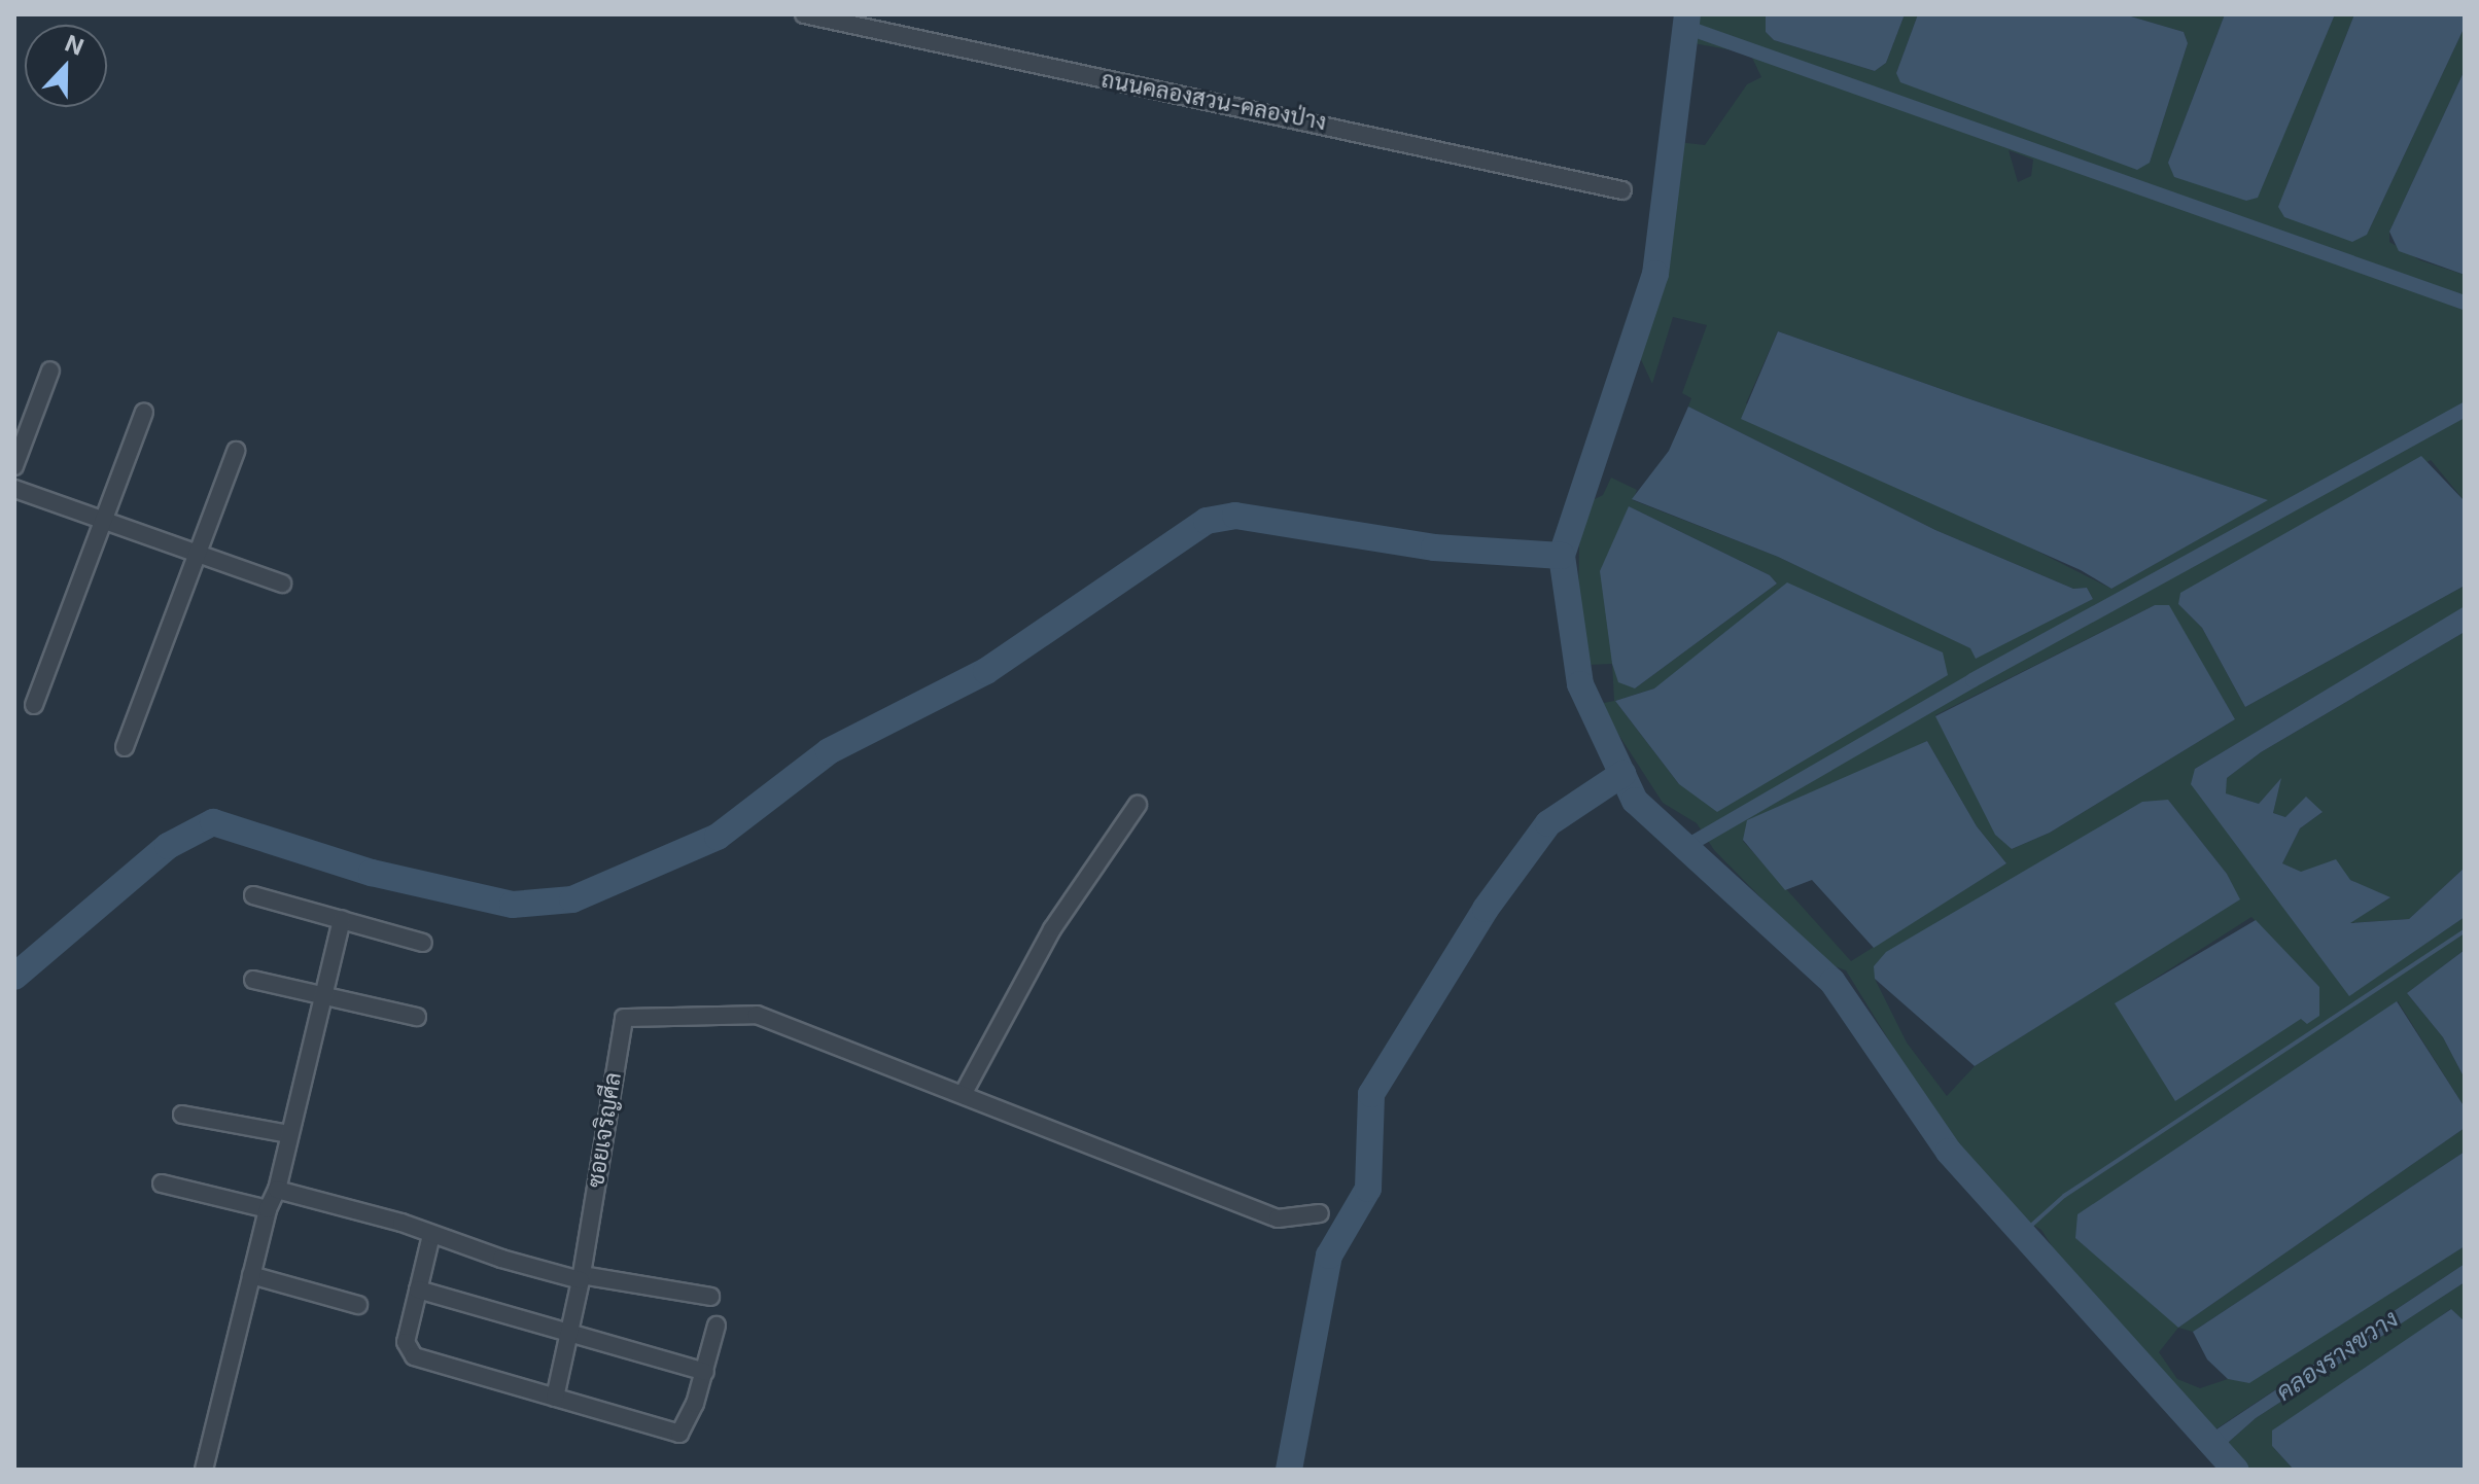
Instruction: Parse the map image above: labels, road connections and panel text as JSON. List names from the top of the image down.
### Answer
{
  "streets": {
    "street": ["ถนนคลองสวน-คลองป่าง", "ซอยเจริญศีล"]
  },
  "water": ["คลองรางขวาง"],
  "north": "top"
}
